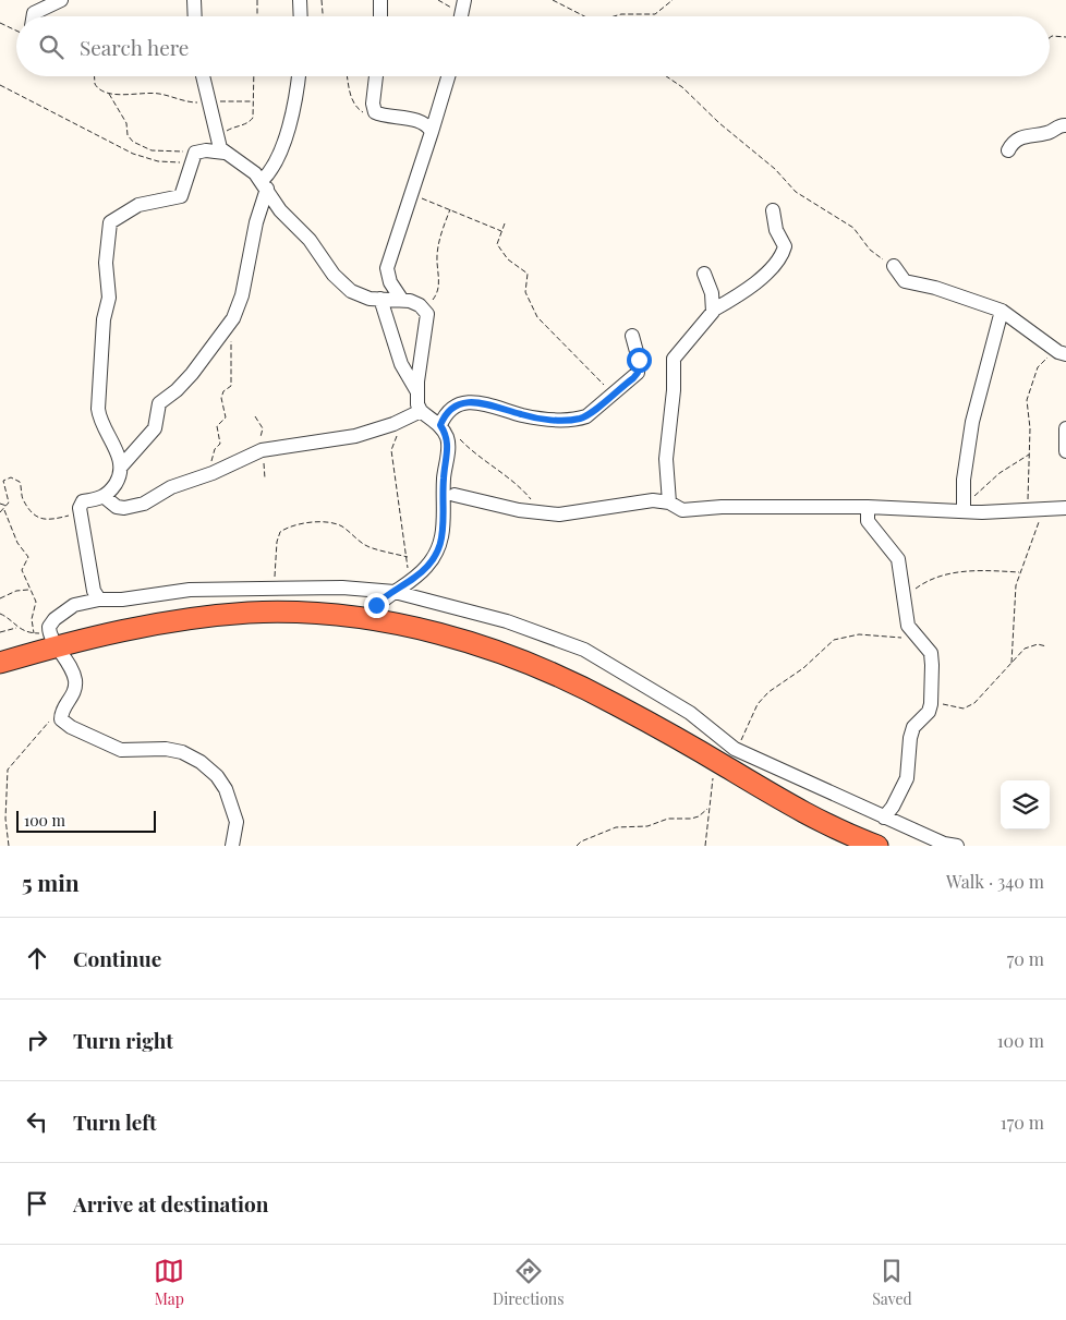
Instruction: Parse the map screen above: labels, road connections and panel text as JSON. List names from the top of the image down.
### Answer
{
  "scale_bar": "100 m",
  "page": {
    "search": "Search here",
    "scale": "100 m",
    "heading": ["5 min", "Walk · 340 m"],
    "list": [
      ["Continue", "70 m"],
      ["Turn right", "100 m"],
      ["Turn left", "170 m"],
      "Arrive at destination"
    ],
    "nav": ["Map", "Directions", "Saved"]
  }
}
